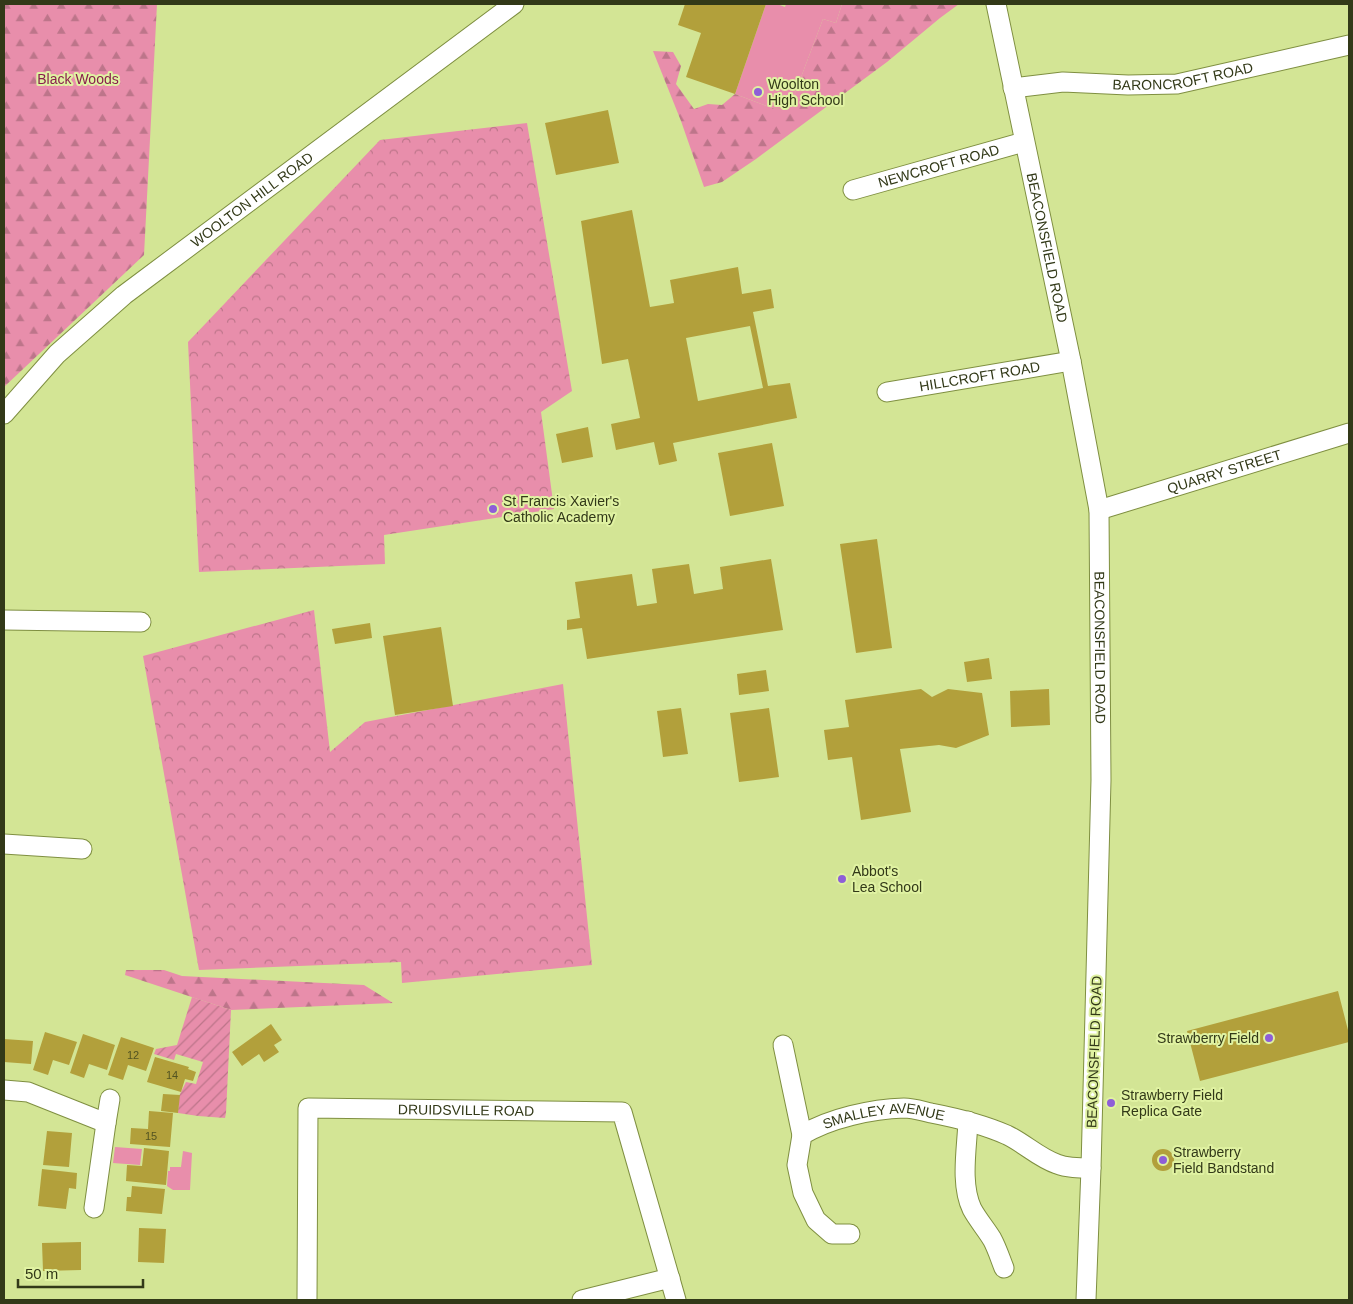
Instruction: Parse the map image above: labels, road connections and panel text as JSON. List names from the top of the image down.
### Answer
{
  "streets": {
    "street": [
      "BARONCROFT ROAD",
      "NEWCROFT ROAD",
      "WOOLTON HILL ROAD",
      "BEACONSFIELD ROAD",
      "HILLCROFT ROAD",
      "QUARRY STREET",
      "DRUIDSVILLE ROAD",
      "SMALLEY AVENUE"
    ]
  },
  "crossings": [
    ["BARONCROFT ROAD", "BEACONSFIELD ROAD"],
    ["NEWCROFT ROAD", "BEACONSFIELD ROAD"],
    ["BEACONSFIELD ROAD", "HILLCROFT ROAD"],
    ["BEACONSFIELD ROAD", "QUARRY STREET"],
    ["BEACONSFIELD ROAD", "SMALLEY AVENUE"]
  ],
  "parks": ["Black Woods"],
  "places": [
    "Woolton High School",
    "St Francis Xavier's Catholic Academy",
    "Abbot's Lea School",
    "Strawberry Field",
    "Strawberry Field Replica Gate",
    "Strawberry Field Bandstand"
  ],
  "house_numbers": ["12", "14", "15"],
  "scale_bar": "50 m"
}
